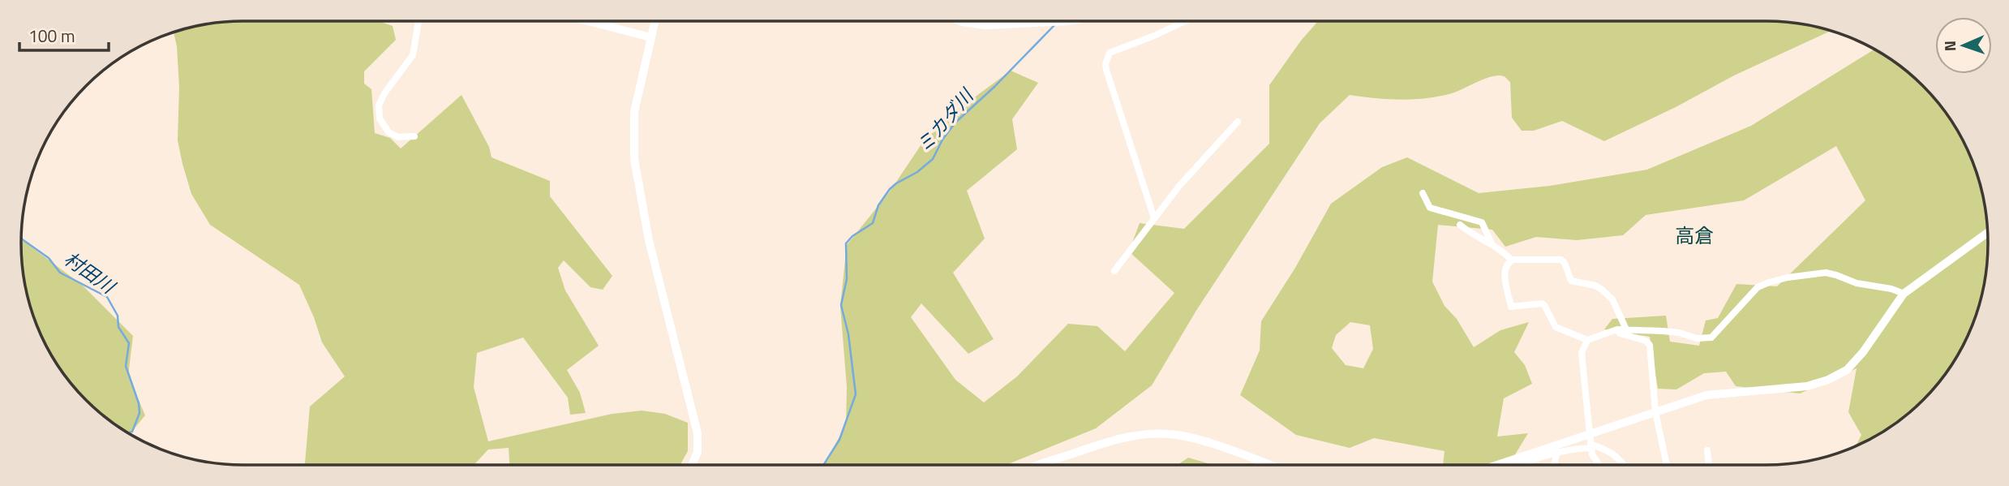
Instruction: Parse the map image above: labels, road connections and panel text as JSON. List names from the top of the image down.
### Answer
{
  "districts": ["高倉"],
  "water": ["ミカダ川", "村田川"],
  "scale_bar": "100 m",
  "north": "left"
}
